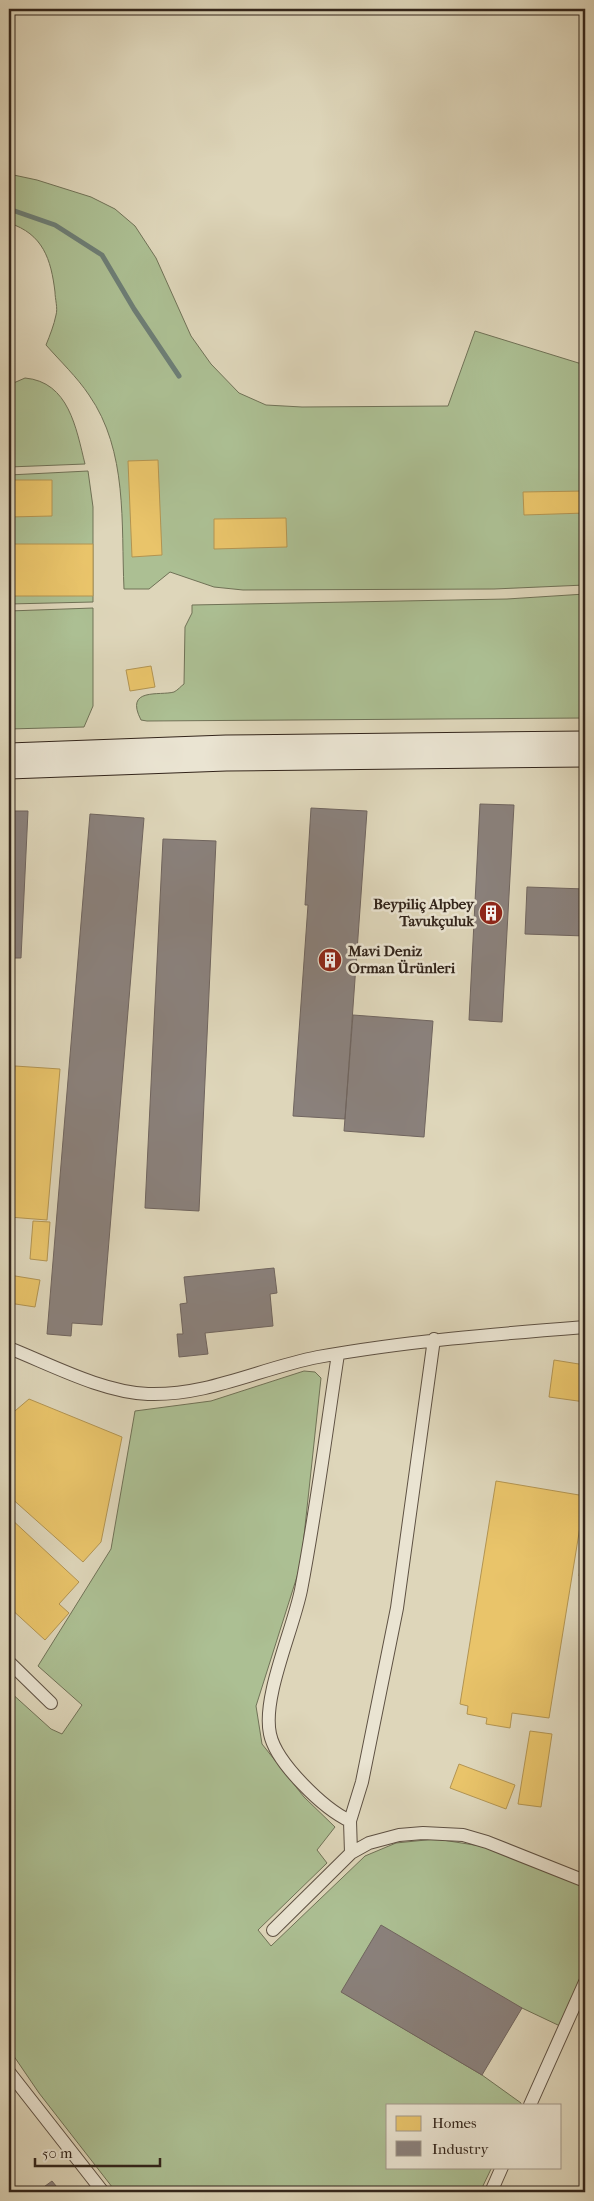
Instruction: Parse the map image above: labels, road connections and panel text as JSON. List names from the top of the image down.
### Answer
{
  "places": {
    "building": ["Beypiliç Alpbey Tavukçuluk", "Mavi Deniz Orman Ürünleri"]
  },
  "legend": ["Homes", "Industry"],
  "scale_bar": "50 m"
}
